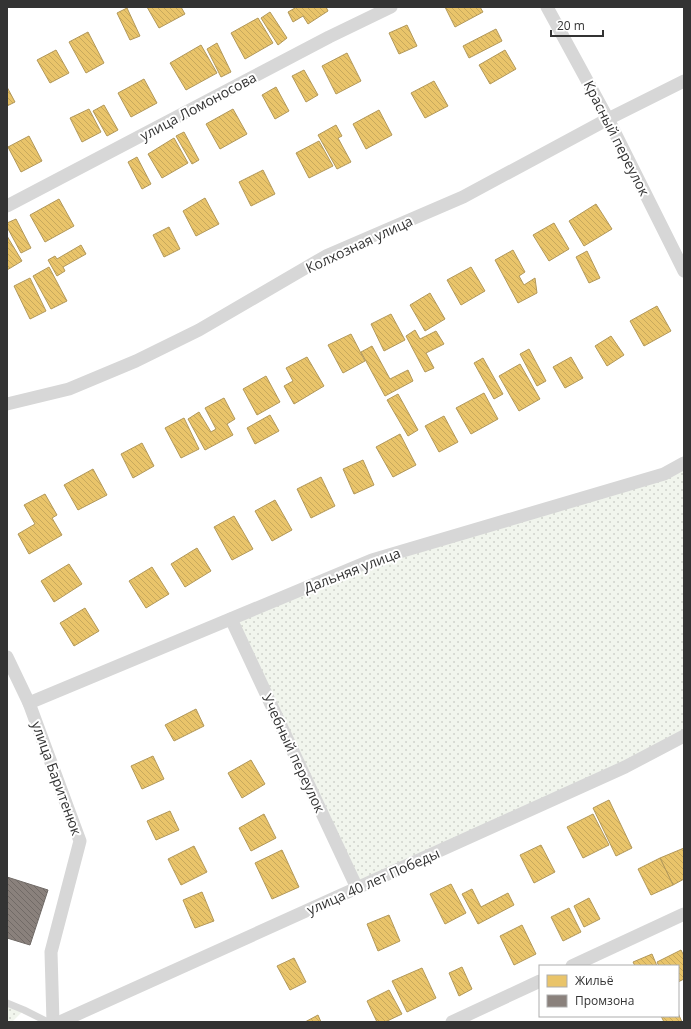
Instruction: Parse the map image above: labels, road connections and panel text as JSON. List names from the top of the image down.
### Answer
{
  "streets": {
    "street": [
      "улица Ломоносова",
      "Красный переулок",
      "Колхозная улица",
      "Дальняя улица",
      "Учебный переулок",
      "улица Баритенюк",
      "улица 40 лет Победы"
    ]
  },
  "crossings": [
    ["Красный переулок", "Колхозная улица"],
    ["Дальняя улица", "Учебный переулок"],
    ["Дальняя улица", "улица Баритенюк"],
    ["Учебный переулок", "улица 40 лет Победы"]
  ],
  "legend": ["Жильё", "Промзона"],
  "scale_bar": "20 m"
}
